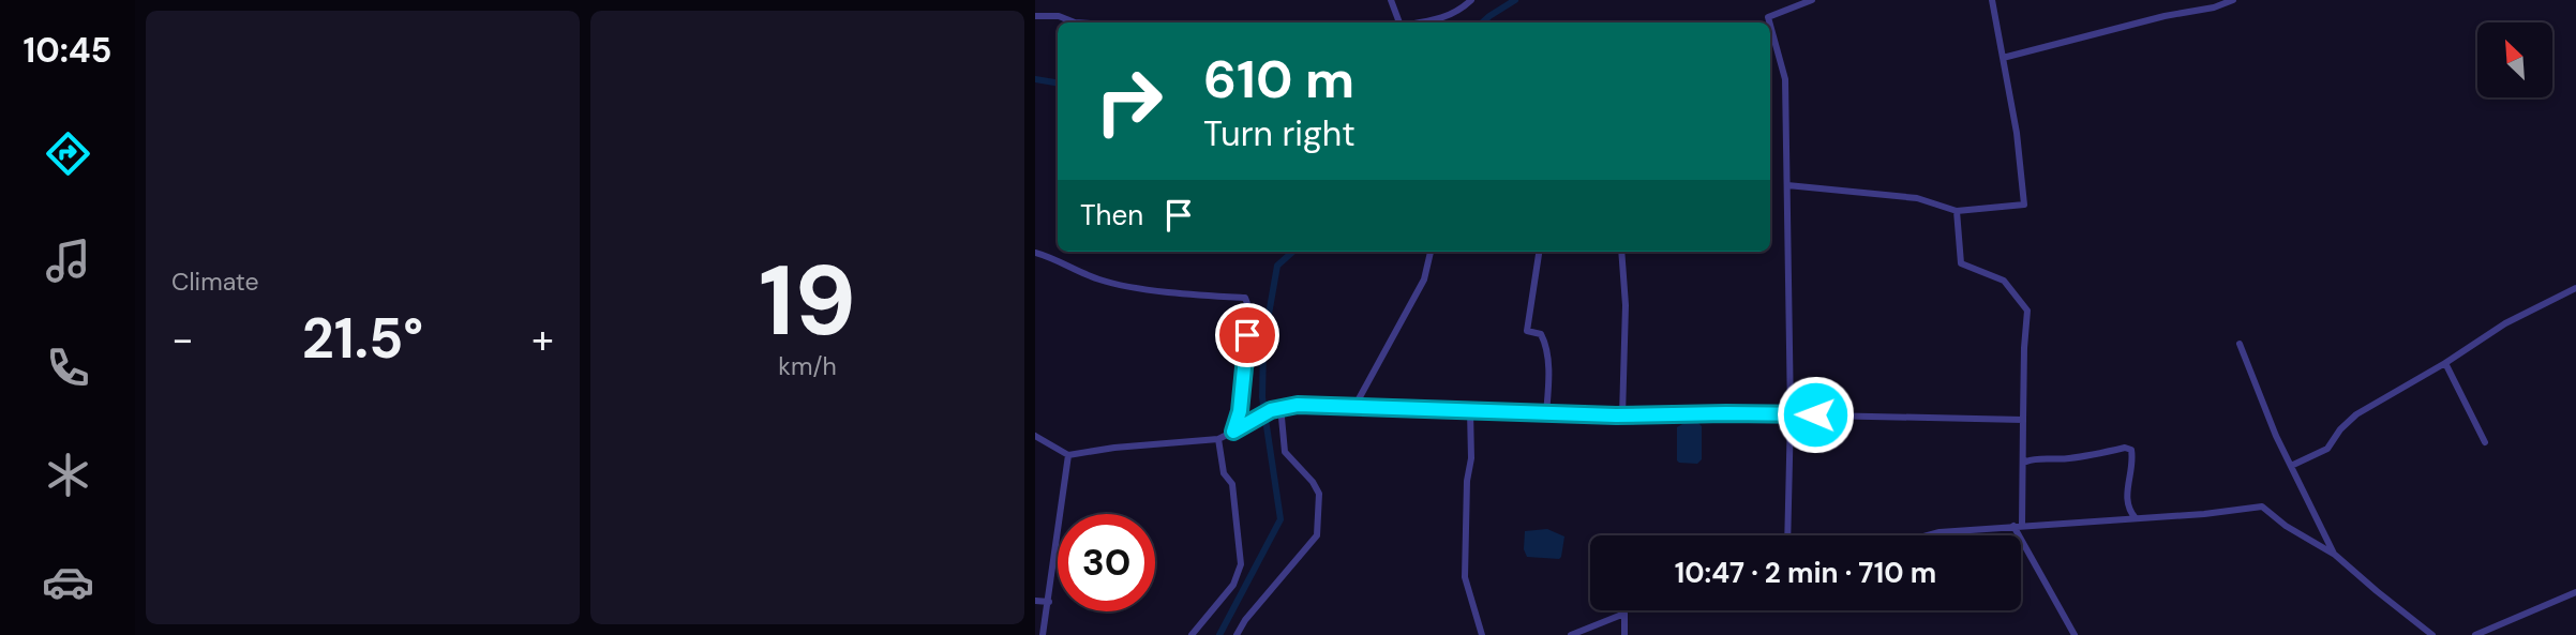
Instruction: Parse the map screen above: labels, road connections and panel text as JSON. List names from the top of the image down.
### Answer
{
  "north": "top left",
  "page": {
    "tabs": "10:45",
    "tile": [
      "Climate",
      ["19", "km/h"]
    ],
    "turn": ["610 m", "Turn right"],
    "then": "Then",
    "heat": ["−", "21.5°", "+"],
    "limit": "30",
    "trip": "10:47 · 2 min · 710 m"
  }
}
